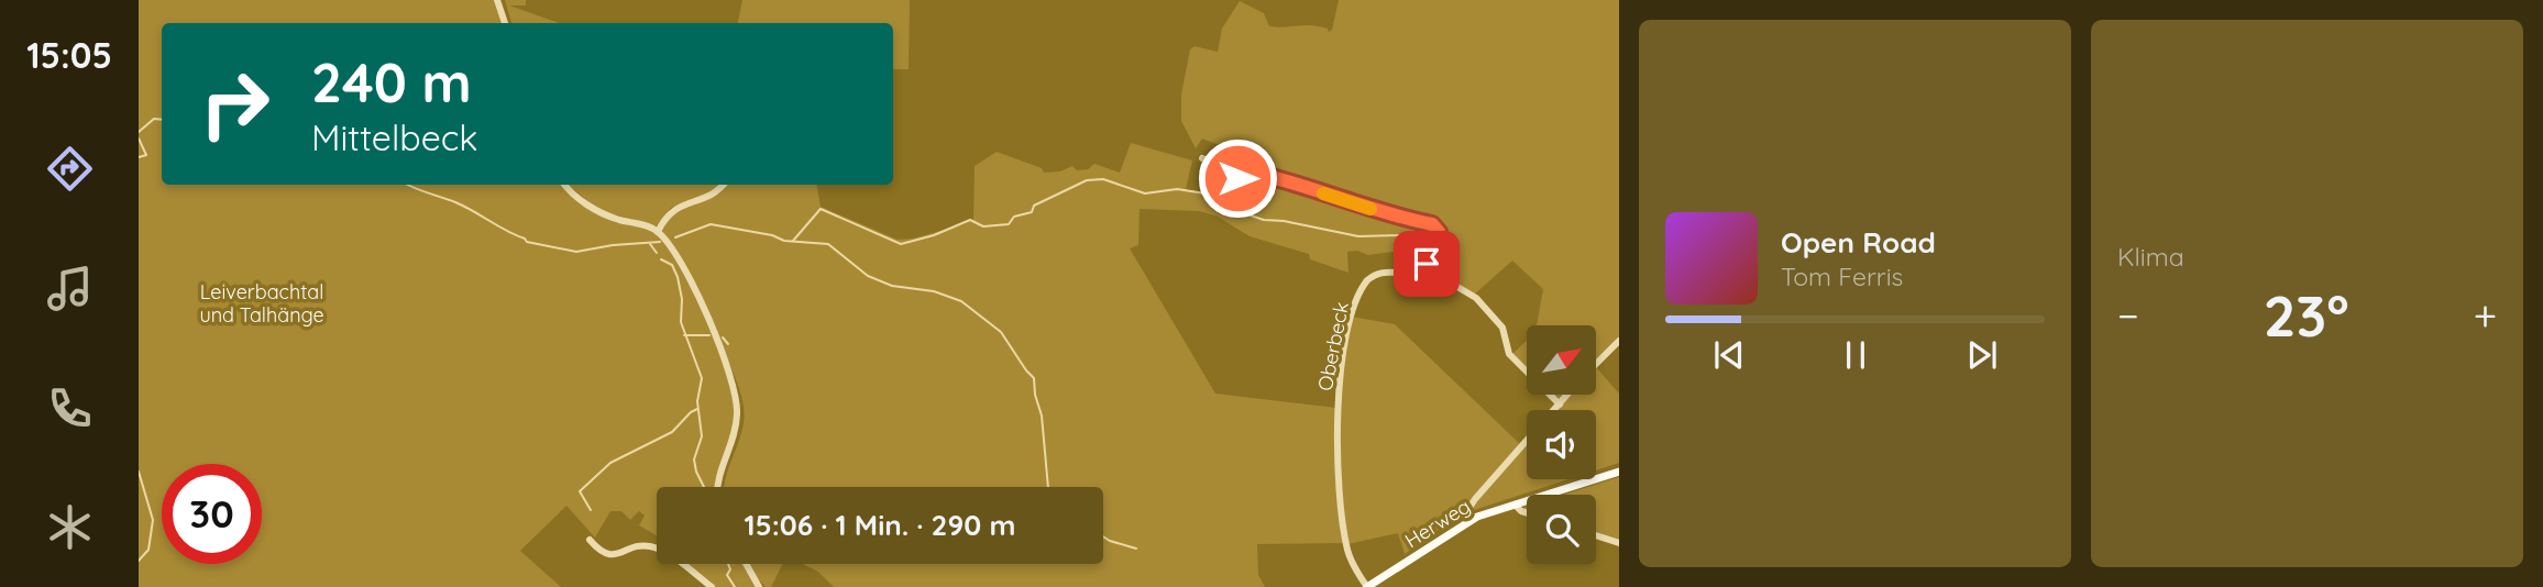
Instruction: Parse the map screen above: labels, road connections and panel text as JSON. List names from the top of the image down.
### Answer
{
  "streets": {
    "main road": ["Herweg"],
    "street": ["Oberbeck"]
  },
  "crossings": [
    ["Oberbeck", "Herweg"]
  ],
  "parks": ["Leiverbachtal und Talhänge"],
  "north": "top right",
  "page": {
    "tabs": "15:05",
    "tile": "Klima",
    "turn": ["240 m", "Mittelbeck"],
    "song": ["Open Road", "Tom Ferris"],
    "heat": ["−", "23°", "+"],
    "limit": "30",
    "trip": "15:06 · 1 Min. · 290 m"
  }
}
